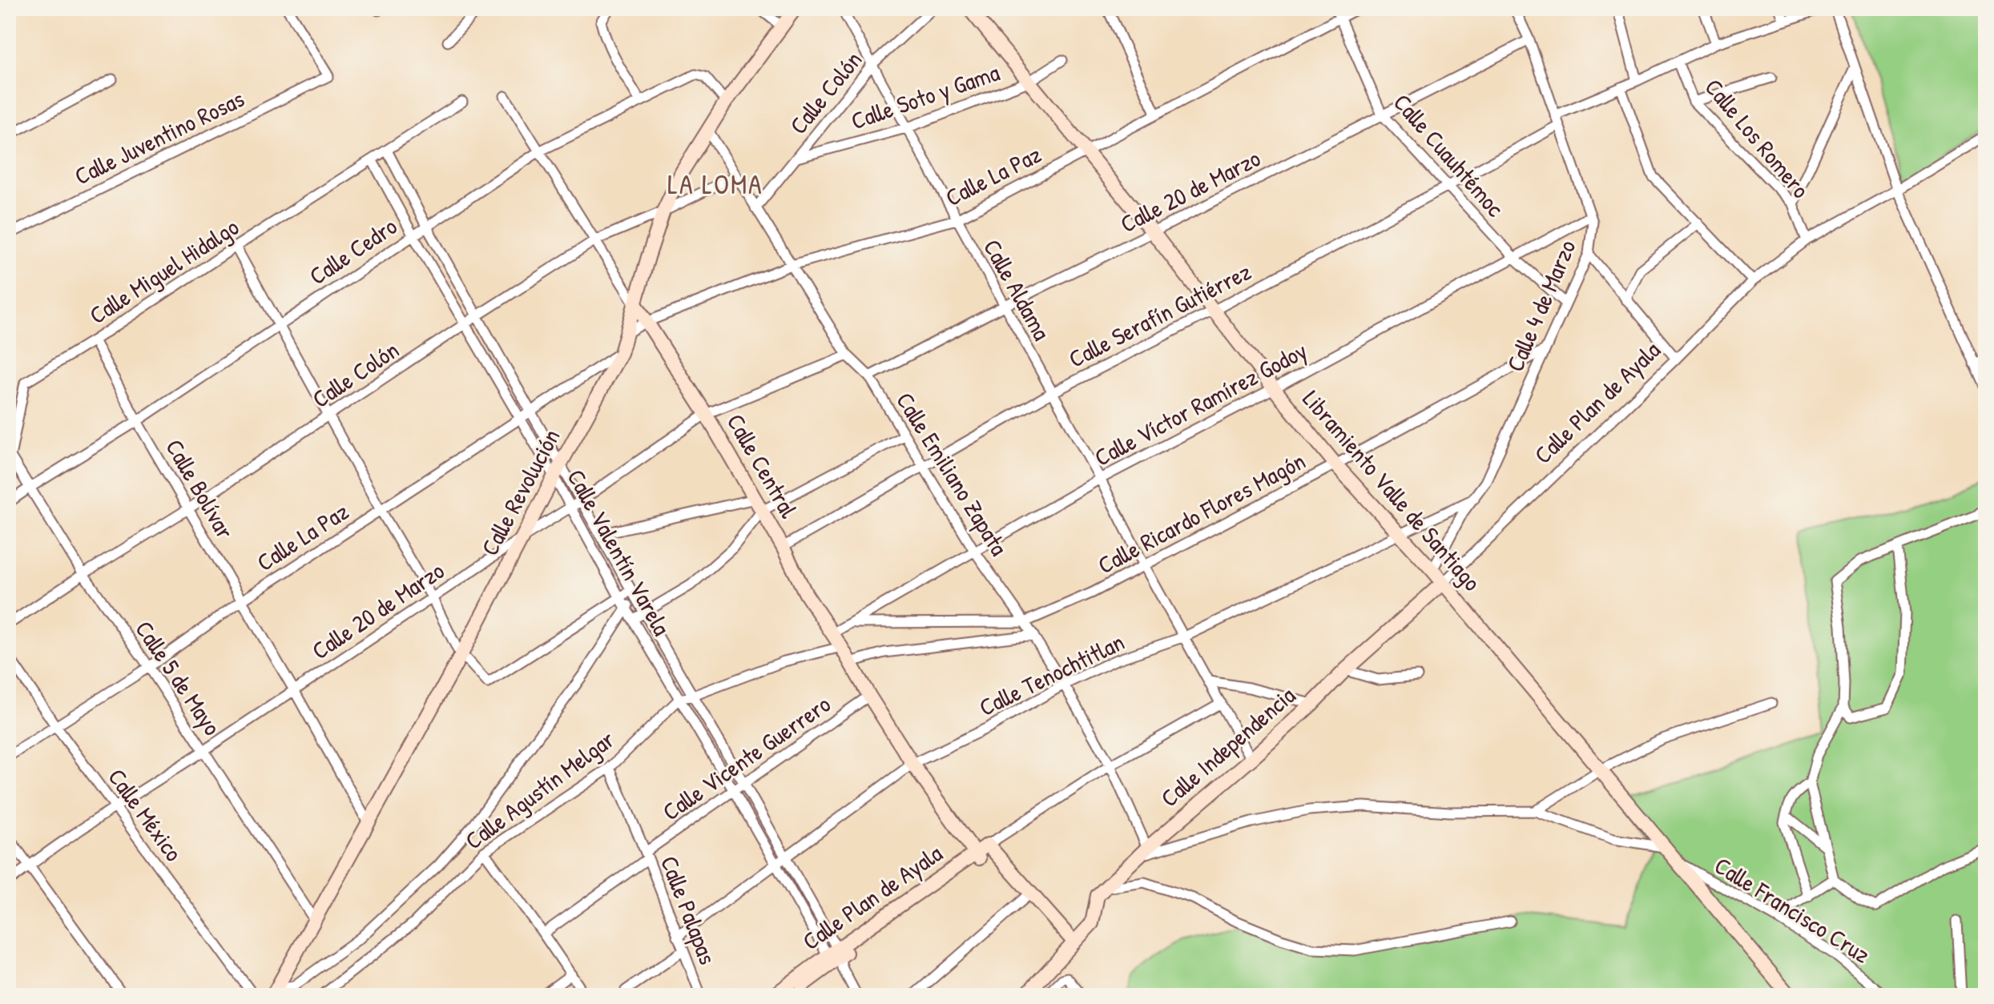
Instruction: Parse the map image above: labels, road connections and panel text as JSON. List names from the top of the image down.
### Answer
{
  "streets": {
    "street": [
      "Calle Colón",
      "Calle Soto y Gama",
      "Calle Juventino Rosas",
      "Calle Los Romero",
      "Calle Cuauhtémoc",
      "Calle La Paz",
      "Calle 20 de Marzo",
      "Calle Cedro",
      "Calle Miguel Hidalgo",
      "Calle Aldama",
      "Calle 4 de Marzo",
      "Calle Serafín Gutiérrez",
      "Calle Plan de Ayala",
      "Calle Víctor Ramírez Godoy",
      "Calle Central",
      "Calle Emiliano Zapata",
      "Calle Bolívar",
      "Libramiento Valle de Santiago",
      "Calle Revolución",
      "Calle Ricardo Flores Magón",
      "Calle Valentín Varela",
      "Calle Tenochtitlan",
      "Calle 5 de Mayo",
      "Calle Independencia",
      "Calle Vicente Guerrero",
      "Calle Agustín Melgar",
      "Calle México",
      "Calle Palapas",
      "Calle Francisco Cruz"
    ]
  },
  "crossings": [
    ["Calle Colón", "Calle Soto y Gama"],
    ["Calle Colón", "Calle Aldama"],
    ["Calle Colón", "Calle Central"],
    ["Calle Colón", "Calle Emiliano Zapata"],
    ["Calle Colón", "Calle Bolívar"],
    ["Calle Colón", "Calle Revolución"],
    ["Calle Colón", "Calle Valentín Varela"],
    ["Calle Colón", "Calle 5 de Mayo"],
    ["Calle Soto y Gama", "Calle Aldama"],
    ["Calle Soto y Gama", "Libramiento Valle de Santiago"],
    ["Calle Los Romero", "Calle Plan de Ayala"],
    ["Calle Cuauhtémoc", "Calle La Paz"],
    ["Calle Cuauhtémoc", "Calle 20 de Marzo"],
    ["Calle Cuauhtémoc", "Calle 4 de Marzo"],
    ["Calle Cuauhtémoc", "Calle Serafín Gutiérrez"],
    ["Calle Cuauhtémoc", "Calle Víctor Ramírez Godoy"],
    ["Calle La Paz", "Calle Aldama"],
    ["Calle La Paz", "Calle Central"],
    ["Calle La Paz", "Calle Emiliano Zapata"],
    ["Calle La Paz", "Calle Bolívar"],
    ["Calle La Paz", "Libramiento Valle de Santiago"],
    ["Calle La Paz", "Calle Revolución"],
    ["Calle La Paz", "Calle Valentín Varela"],
    ["Calle La Paz", "Calle 5 de Mayo"],
    ["Calle La Paz", "Calle México"],
    ["Calle 20 de Marzo", "Calle Aldama"],
    ["Calle 20 de Marzo", "Calle 4 de Marzo"],
    ["Calle 20 de Marzo", "Calle Central"],
    ["Calle 20 de Marzo", "Calle Emiliano Zapata"],
    ["Calle 20 de Marzo", "Calle Bolívar"],
    ["Calle 20 de Marzo", "Libramiento Valle de Santiago"],
    ["Calle 20 de Marzo", "Calle Revolución"],
    ["Calle 20 de Marzo", "Calle Valentín Varela"],
    ["Calle 20 de Marzo", "Calle 5 de Mayo"],
    ["Calle 20 de Marzo", "Calle México"],
    ["Calle Cedro", "Calle Central"],
    ["Calle Cedro", "Calle Bolívar"],
    ["Calle Cedro", "Calle Revolución"],
    ["Calle Cedro", "Calle Valentín Varela"],
    ["Calle Cedro", "Calle 5 de Mayo"],
    ["Calle Miguel Hidalgo", "Calle Bolívar"],
    ["Calle Miguel Hidalgo", "Calle Valentín Varela"],
    ["Calle Miguel Hidalgo", "Calle 5 de Mayo"],
    ["Calle Aldama", "Calle Serafín Gutiérrez"],
    ["Calle Aldama", "Calle Plan de Ayala"],
    ["Calle Aldama", "Calle Víctor Ramírez Godoy"],
    ["Calle Aldama", "Calle Ricardo Flores Magón"],
    ["Calle Aldama", "Calle Tenochtitlan"],
    ["Calle Aldama", "Calle Independencia"],
    ["Calle 4 de Marzo", "Calle Serafín Gutiérrez"],
    ["Calle 4 de Marzo", "Calle Víctor Ramírez Godoy"],
    ["Calle 4 de Marzo", "Libramiento Valle de Santiago"],
    ["Calle 4 de Marzo", "Calle Ricardo Flores Magón"],
    ["Calle 4 de Marzo", "Calle Tenochtitlan"],
    ["Calle Serafín Gutiérrez", "Calle Central"],
    ["Calle Serafín Gutiérrez", "Calle Emiliano Zapata"],
    ["Calle Serafín Gutiérrez", "Libramiento Valle de Santiago"],
    ["Calle Plan de Ayala", "Calle Central"],
    ["Calle Plan de Ayala", "Calle Emiliano Zapata"],
    ["Calle Plan de Ayala", "Libramiento Valle de Santiago"],
    ["Calle Plan de Ayala", "Calle Valentín Varela"],
    ["Calle Plan de Ayala", "Calle Independencia"],
    ["Calle Víctor Ramírez Godoy", "Calle Central"],
    ["Calle Víctor Ramírez Godoy", "Calle Emiliano Zapata"],
    ["Calle Víctor Ramírez Godoy", "Libramiento Valle de Santiago"],
    ["Calle Víctor Ramírez Godoy", "Calle Ricardo Flores Magón"],
    ["Calle Central", "Calle Revolución"],
    ["Calle Central", "Calle Tenochtitlan"],
    ["Calle Central", "Calle Vicente Guerrero"],
    ["Calle Emiliano Zapata", "Calle Revolución"],
    ["Calle Emiliano Zapata", "Calle Ricardo Flores Magón"],
    ["Calle Emiliano Zapata", "Calle Tenochtitlan"],
    ["Calle Emiliano Zapata", "Calle Independencia"],
    ["Calle Bolívar", "Calle Revolución"],
    ["Libramiento Valle de Santiago", "Calle Ricardo Flores Magón"],
    ["Libramiento Valle de Santiago", "Calle Tenochtitlan"],
    ["Libramiento Valle de Santiago", "Calle Francisco Cruz"],
    ["Calle Revolución", "Calle Valentín Varela"],
    ["Calle Revolución", "Calle 5 de Mayo"],
    ["Calle Valentín Varela", "Calle Tenochtitlan"],
    ["Calle Valentín Varela", "Calle Vicente Guerrero"],
    ["Calle Valentín Varela", "Calle Agustín Melgar"],
    ["Calle Tenochtitlan", "Calle Palapas"],
    ["Calle Vicente Guerrero", "Calle Palapas"],
    ["Calle Agustín Melgar", "Calle Palapas"]
  ],
  "districts": ["LA LOMA"]
}
